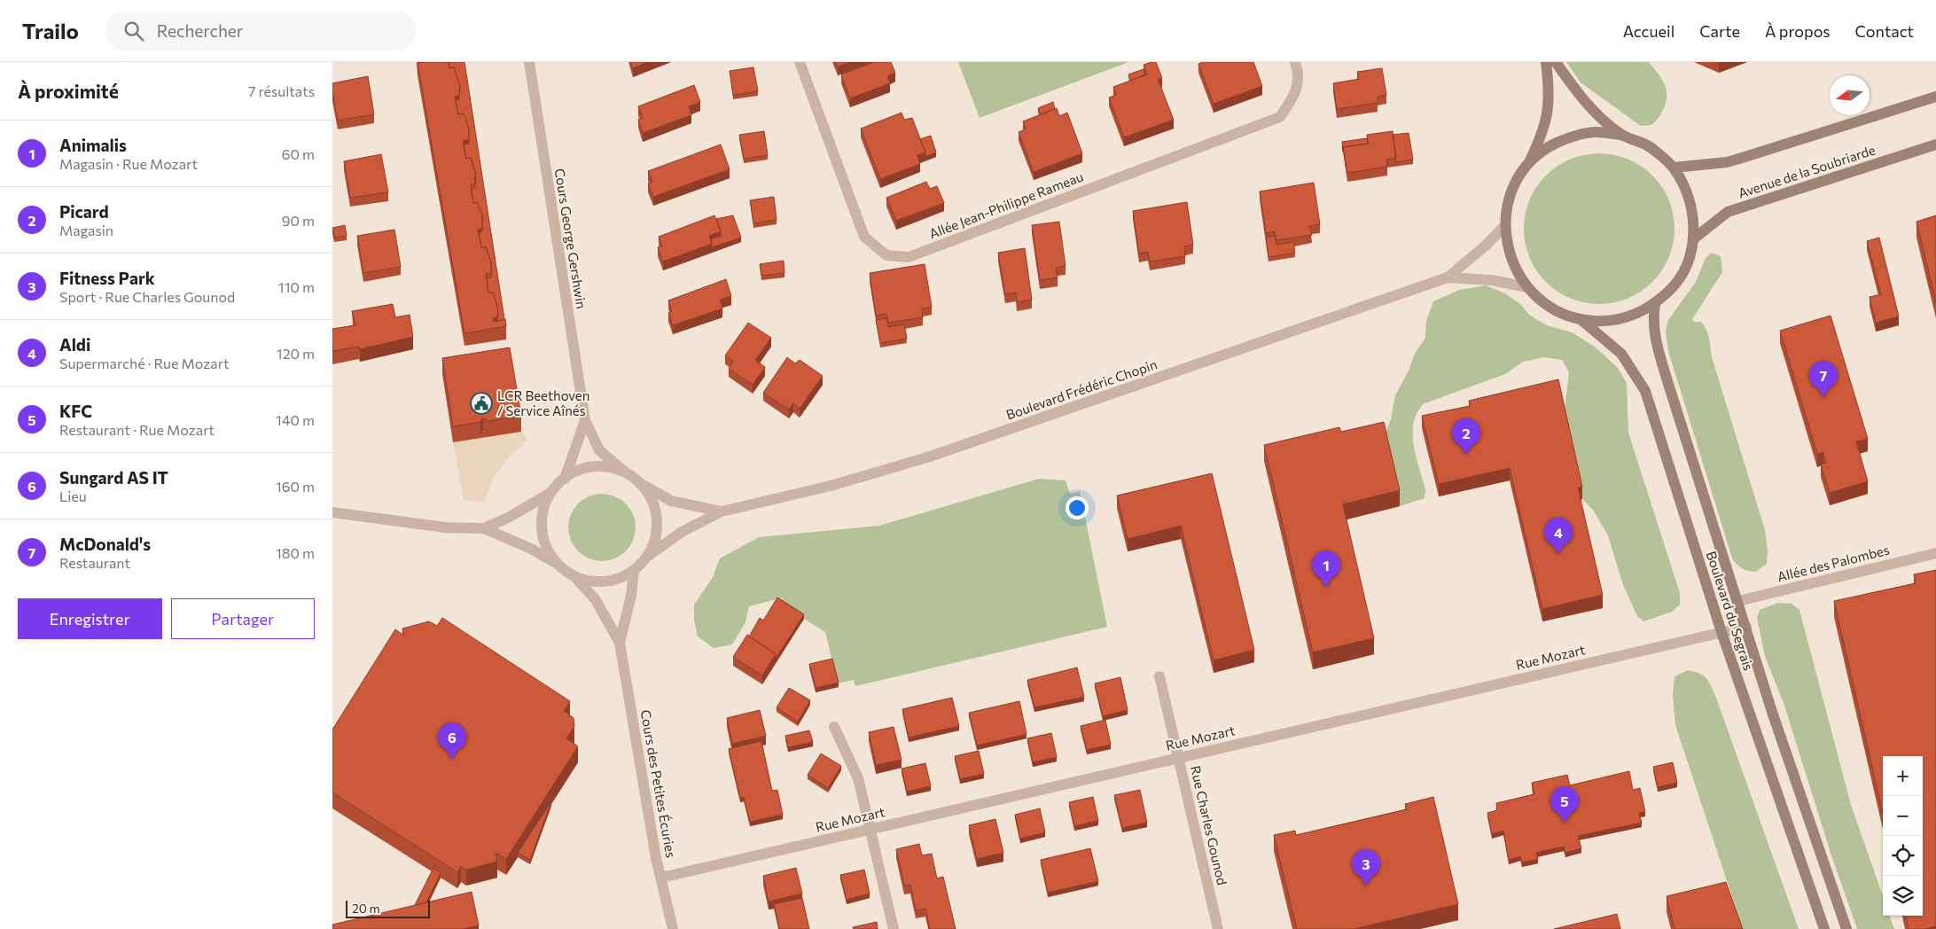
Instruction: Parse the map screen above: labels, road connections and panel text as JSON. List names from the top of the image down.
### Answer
{
  "streets": {
    "street": [
      "Avenue de la Soubriarde",
      "Allée Jean-Philippe Rameau",
      "Cours George Gershwin",
      "Boulevard Frédéric Chopin",
      "Allée des Palombes",
      "Boulevard du Segrais",
      "Rue Mozart",
      "Cours des Petites Écuries",
      "Rue Charles Gounod"
    ]
  },
  "crossings": [
    ["Cours George Gershwin", "Boulevard Frédéric Chopin"],
    ["Cours George Gershwin", "Cours des Petites Écuries"],
    ["Boulevard Frédéric Chopin", "Cours des Petites Écuries"],
    ["Allée des Palombes", "Boulevard du Segrais"],
    ["Boulevard du Segrais", "Rue Mozart"],
    ["Rue Mozart", "Cours des Petites Écuries"],
    ["Rue Mozart", "Rue Charles Gounod"]
  ],
  "places": {
    "public building": ["LCR Beethoven / Service Aînés"]
  },
  "scale_bar": "20 m",
  "north": "left",
  "page": {
    "header": "Trailo",
    "search": "Rechercher",
    "nav": [
      "Accueil",
      "Carte",
      "À propos",
      "Contact"
    ],
    "heading": ["À proximité", "7 résultats"],
    "list": [
      {
        "mark": "1",
        "name": "Animalis",
        "note": "Magasin · Rue Mozart",
        "value": "60 m"
      },
      {
        "mark": "2",
        "name": "Picard",
        "note": "Magasin",
        "value": "90 m"
      },
      {
        "mark": "3",
        "name": "Fitness Park",
        "note": "Sport · Rue Charles Gounod",
        "value": "110 m"
      },
      {
        "mark": "4",
        "name": "Aldi",
        "note": "Supermarché · Rue Mozart",
        "value": "120 m"
      },
      {
        "mark": "5",
        "name": "KFC",
        "note": "Restaurant · Rue Mozart",
        "value": "140 m"
      },
      {
        "mark": "6",
        "name": "Sungard AS IT",
        "note": "Lieu",
        "value": "160 m"
      },
      {
        "mark": "7",
        "name": "McDonald's",
        "note": "Restaurant",
        "value": "180 m"
      }
    ],
    "pins": [
      "7",
      "2",
      "4",
      "1",
      "6",
      "5",
      "3"
    ],
    "buttons": ["Enregistrer", "Partager"],
    "map_buttons": ["+", "−"],
    "scale": "20 m"
  }
}
